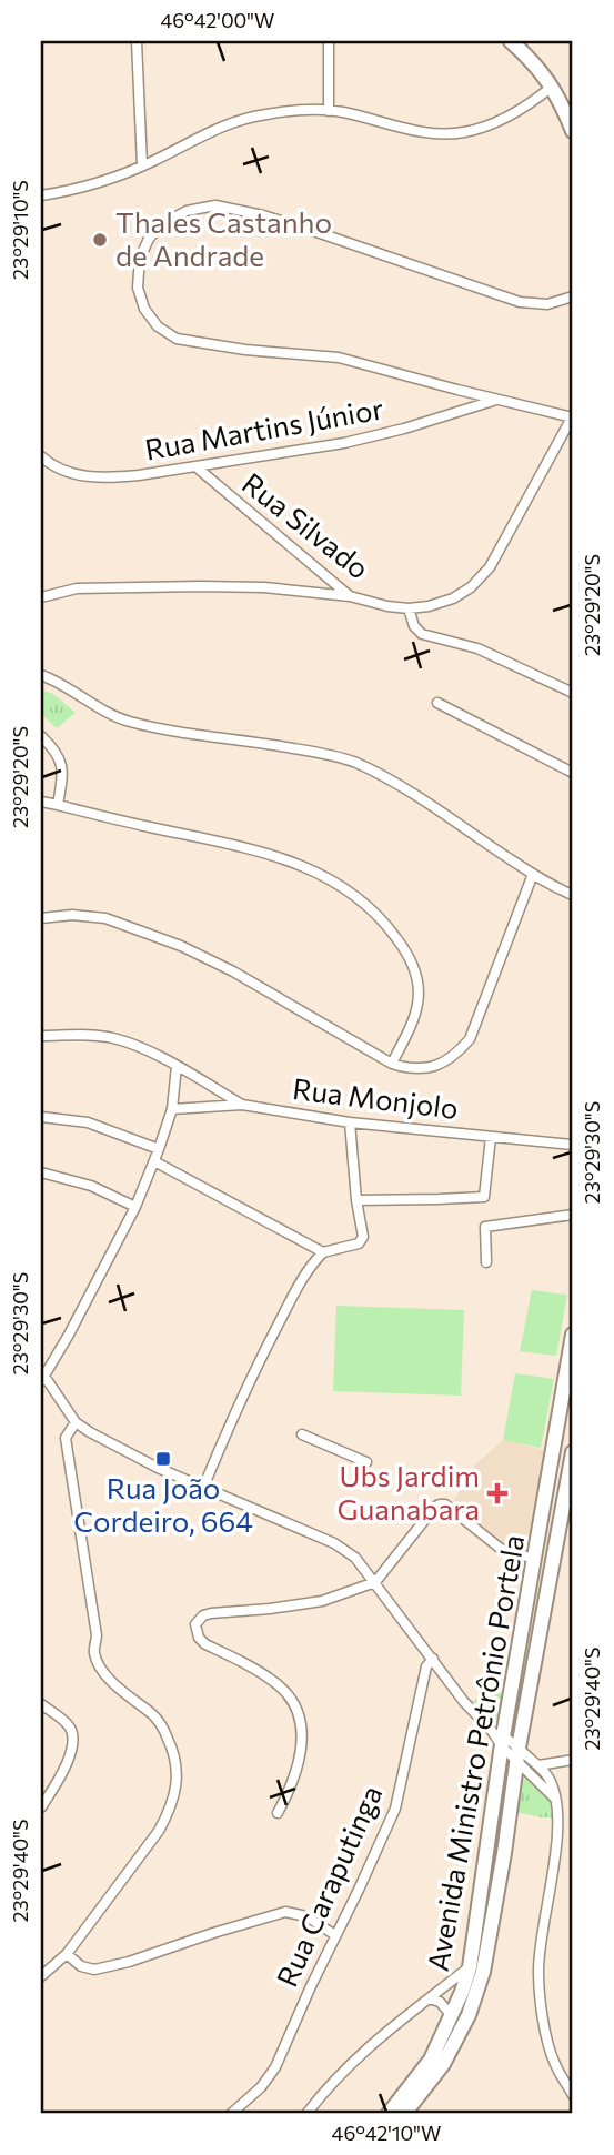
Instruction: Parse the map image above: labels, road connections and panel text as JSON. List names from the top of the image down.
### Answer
{
  "streets": {
    "main road": ["Avenida Ministro Petrônio Portela"],
    "street": [
      "Rua Martins Júnior",
      "Rua Silvado",
      "Rua Monjolo",
      "Rua Caraputinga"
    ]
  },
  "crossings": [
    ["Rua Martins Júnior", "Rua Silvado"]
  ],
  "places": {
    "other": ["Thales Castanho de Andrade"],
    "transit": ["Rua João Cordeiro, 664"],
    "health": ["Ubs Jardim Guanabara"]
  },
  "coordinates": [
    "46°42'00\"W",
    "23°29'10\"S",
    "23°29'20\"S",
    "23°29'30\"S",
    "23°29'40\"S",
    "46°42'10\"W"
  ]
}
